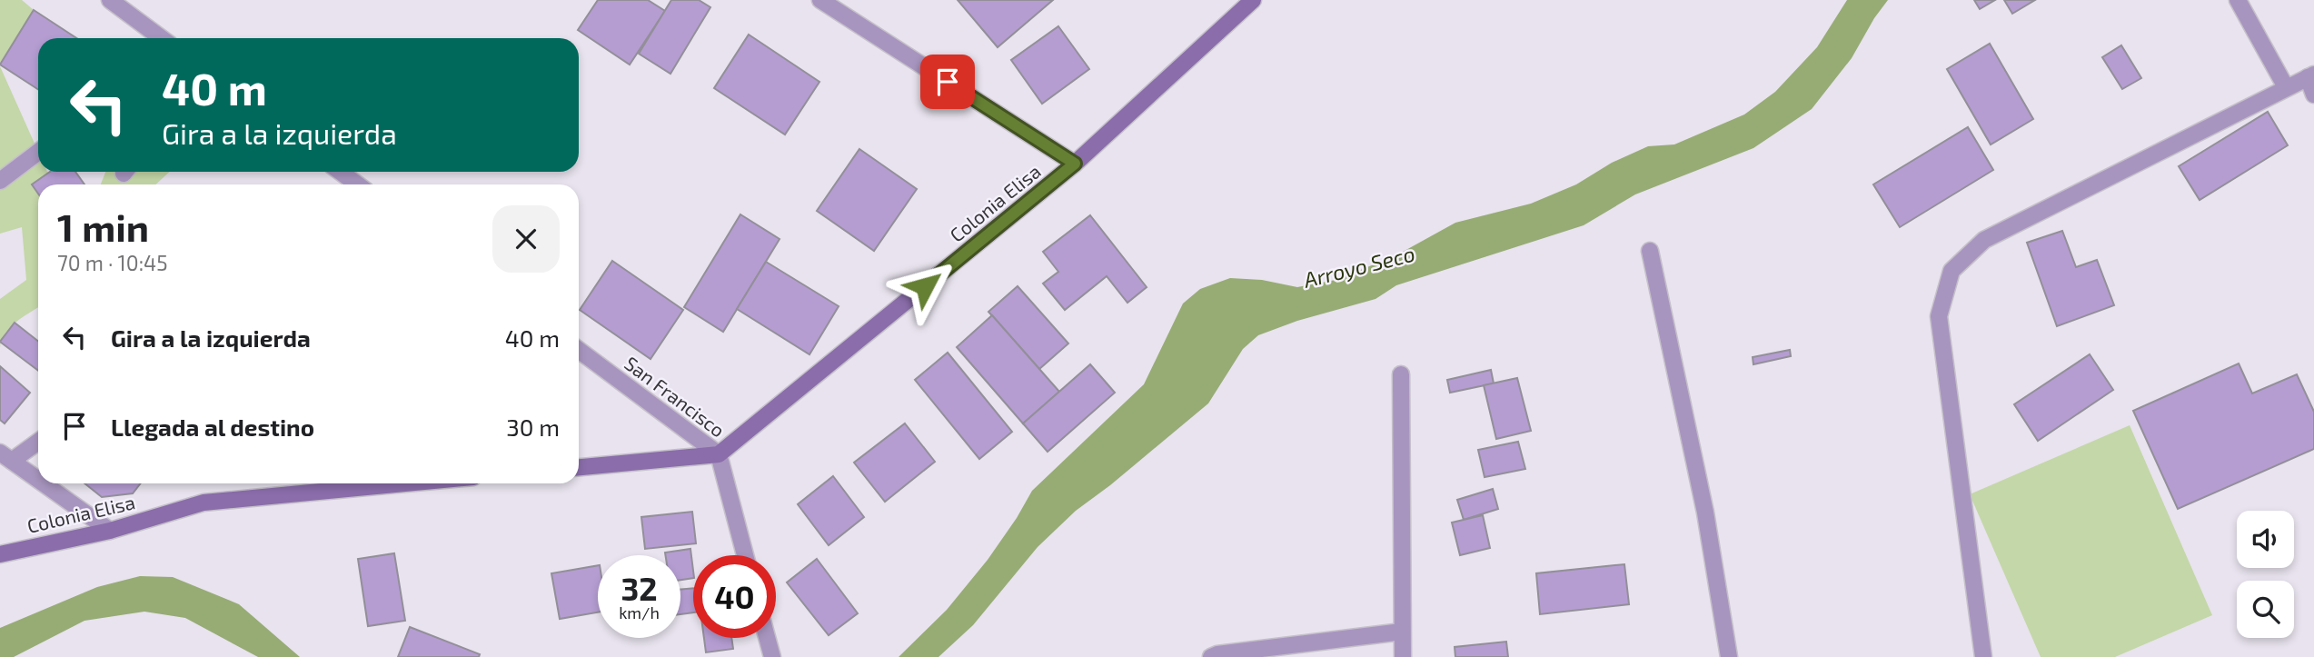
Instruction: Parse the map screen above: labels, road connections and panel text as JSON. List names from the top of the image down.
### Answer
{
  "streets": {
    "street": ["Colonia Elisa", "San Francisco"]
  },
  "crossings": [
    ["Colonia Elisa", "San Francisco"]
  ],
  "water": ["Arroyo Seco"],
  "page": {
    "turn": ["40 m", "Gira a la izquierda"],
    "heading": ["1 min", "70 m · 10:45"],
    "list": [
      {
        "name": "Gira a la izquierda",
        "value": "40 m"
      },
      {
        "name": "Llegada al destino",
        "value": "30 m"
      }
    ],
    "speed": "32 km/h",
    "limit": "40"
  }
}
